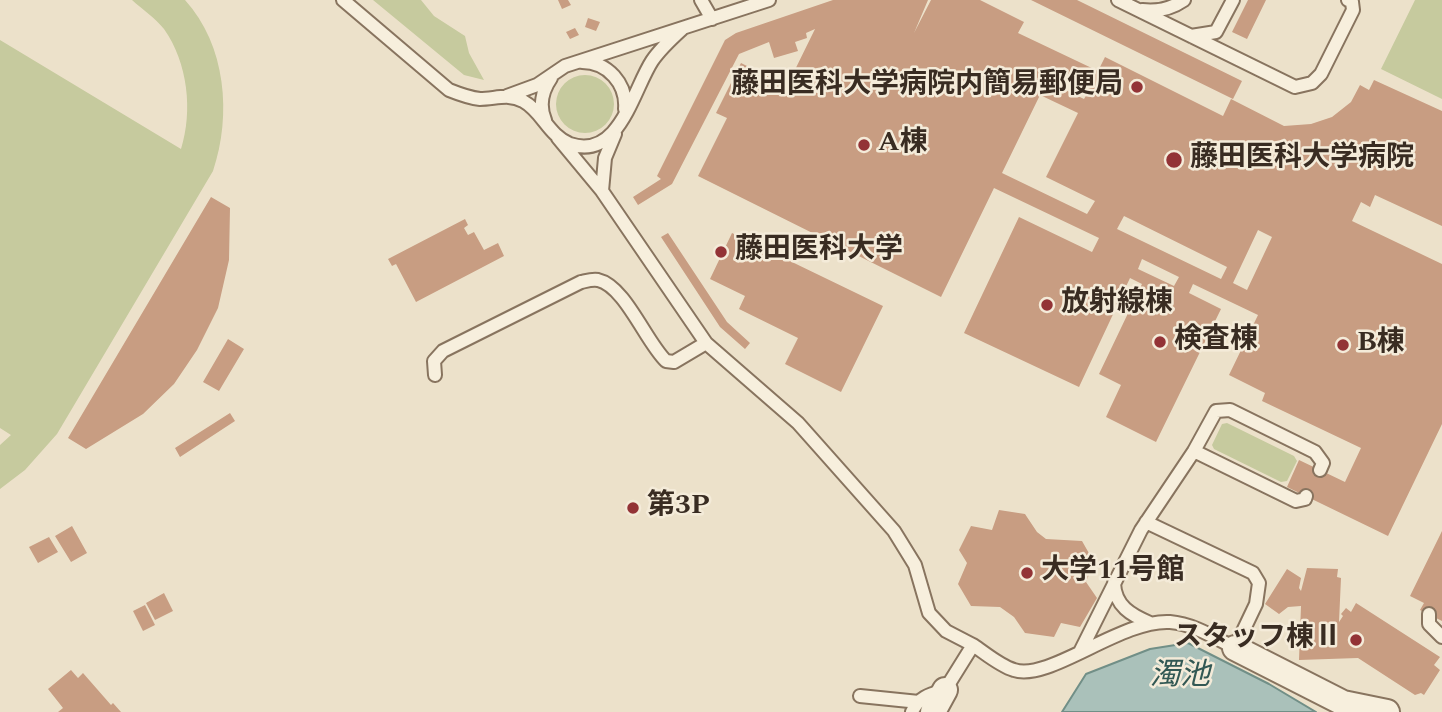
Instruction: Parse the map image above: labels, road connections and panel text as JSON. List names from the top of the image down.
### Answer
{
  "water": ["濁池"],
  "places": [
    "藤田医科大学病院内簡易郵便局",
    "A棟",
    "藤田医科大学病院",
    "藤田医科大学",
    "放射線棟",
    "検査棟",
    "B棟",
    "第3P",
    "大学11号館",
    "スタッフ棟Ⅱ"
  ]
}
